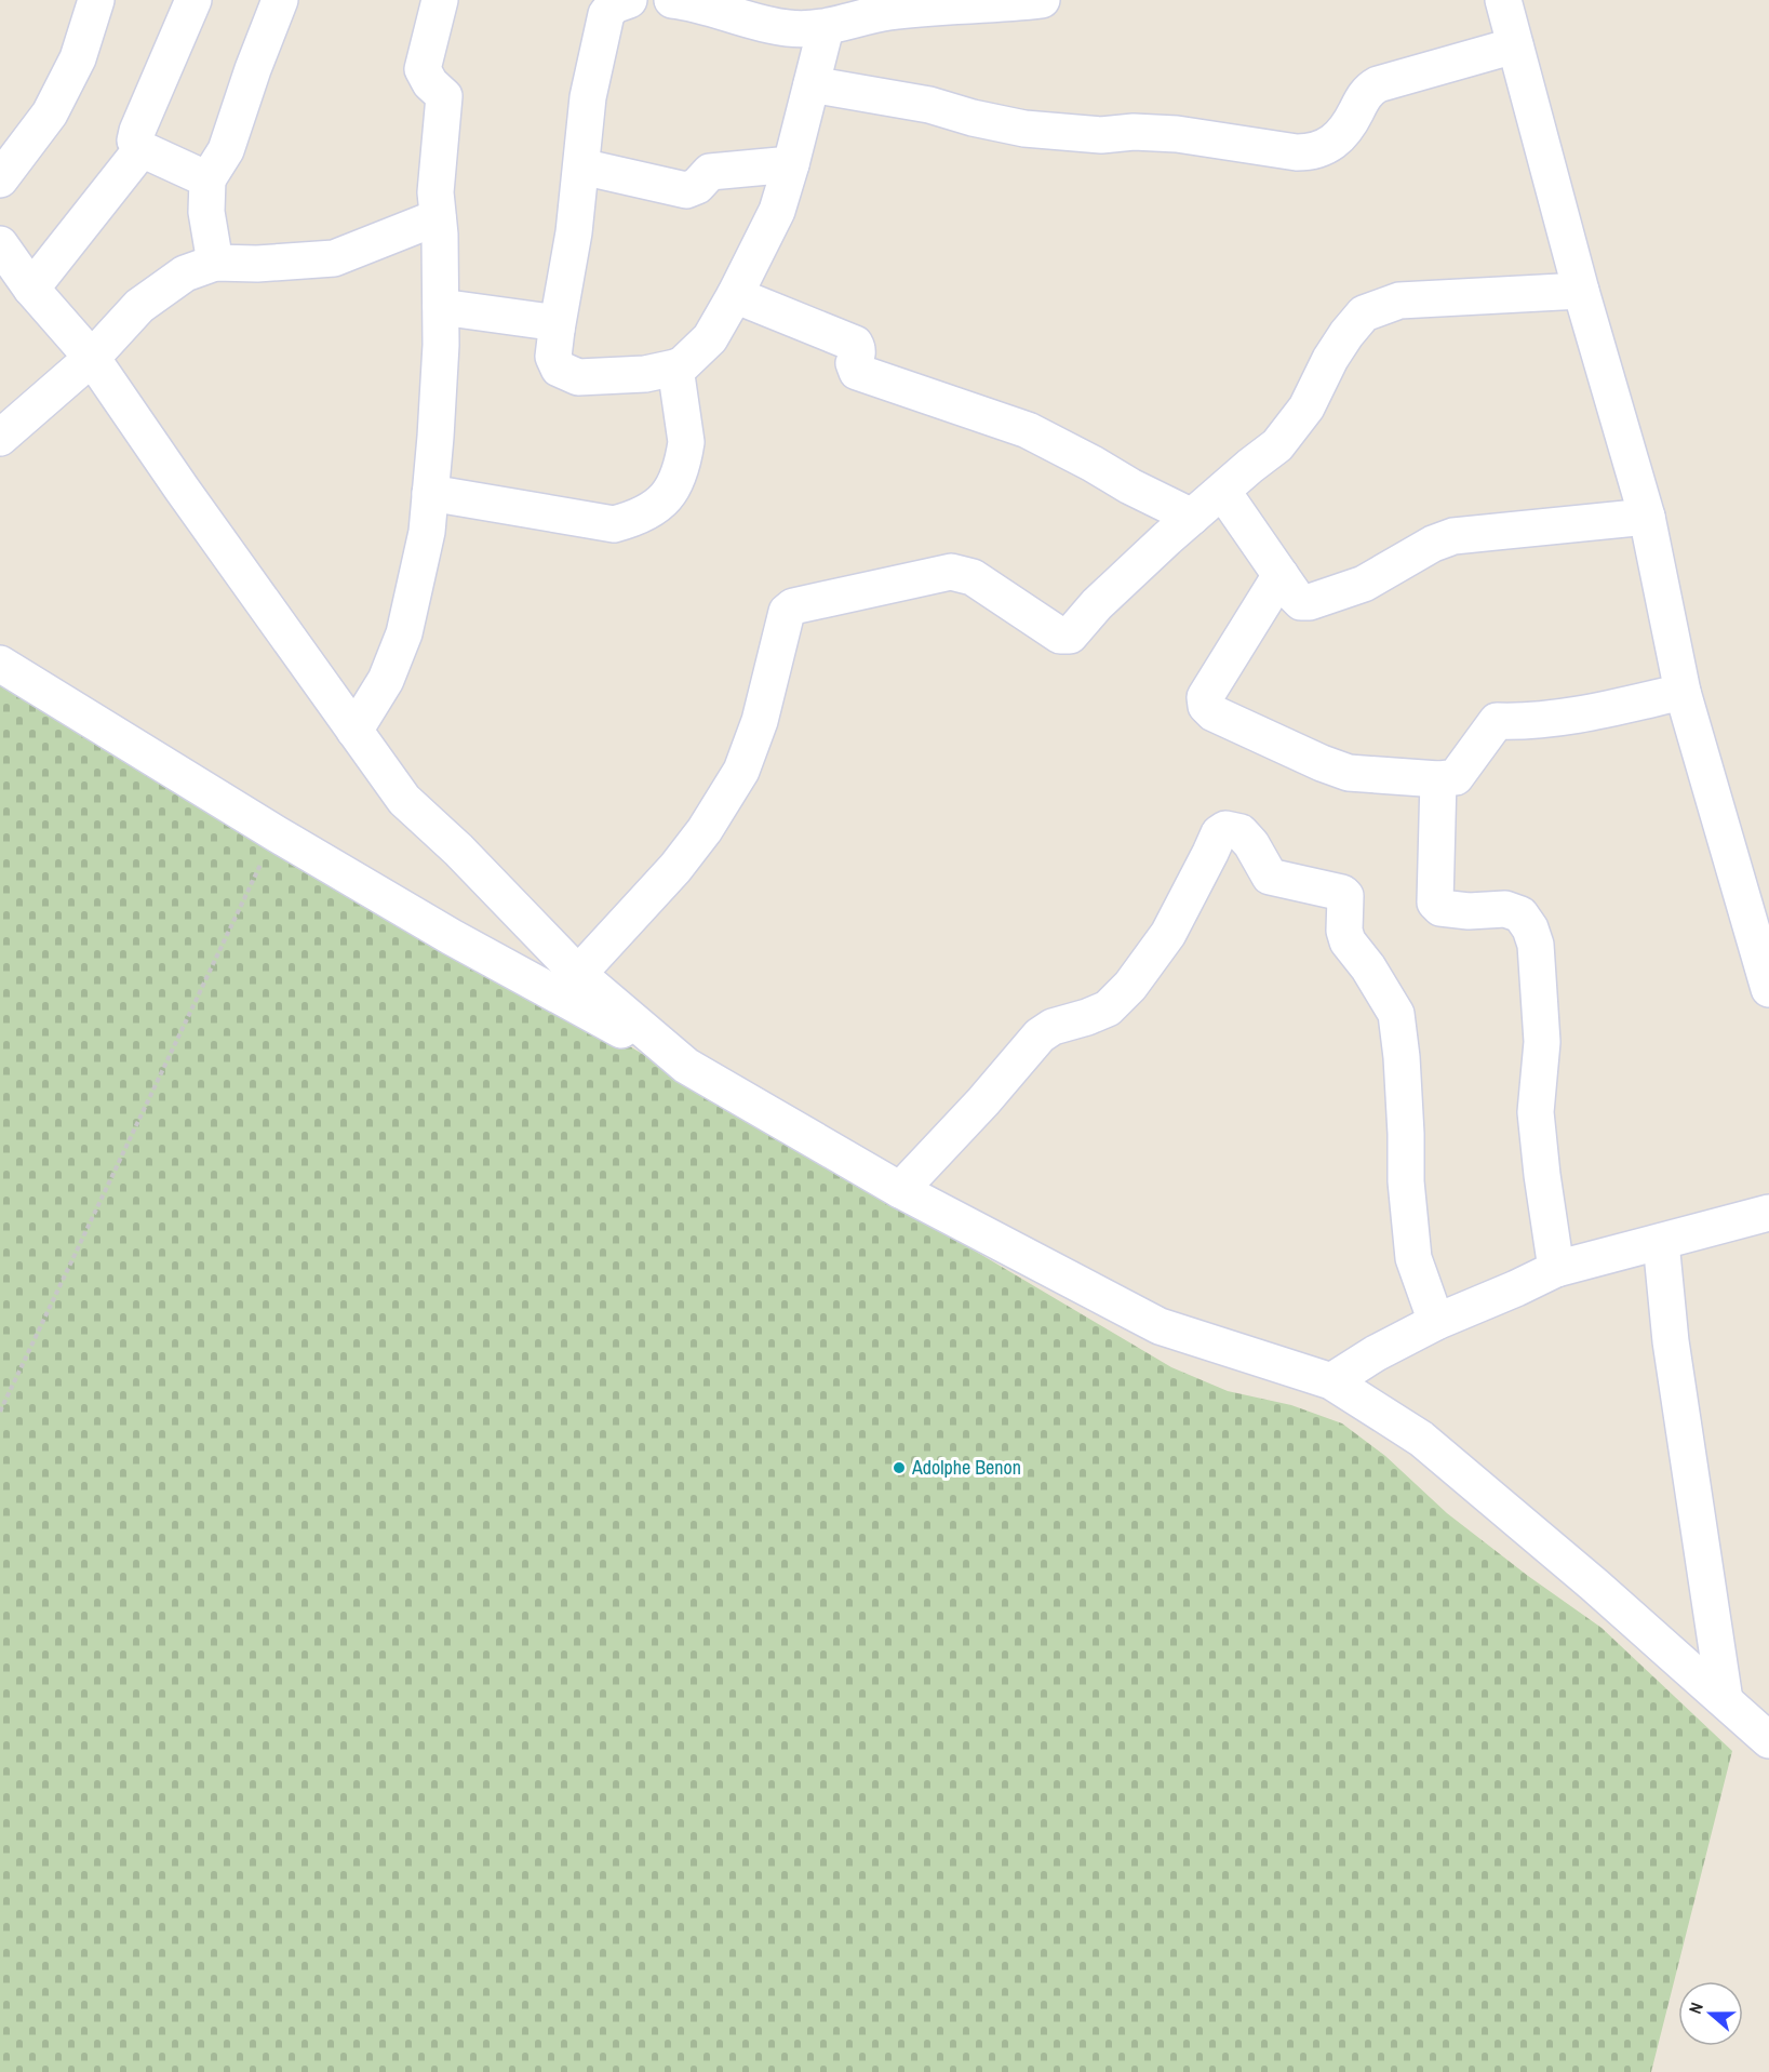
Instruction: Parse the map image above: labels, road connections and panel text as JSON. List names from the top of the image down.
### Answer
{
  "places": ["Adolphe Benon"],
  "north": "left"
}
